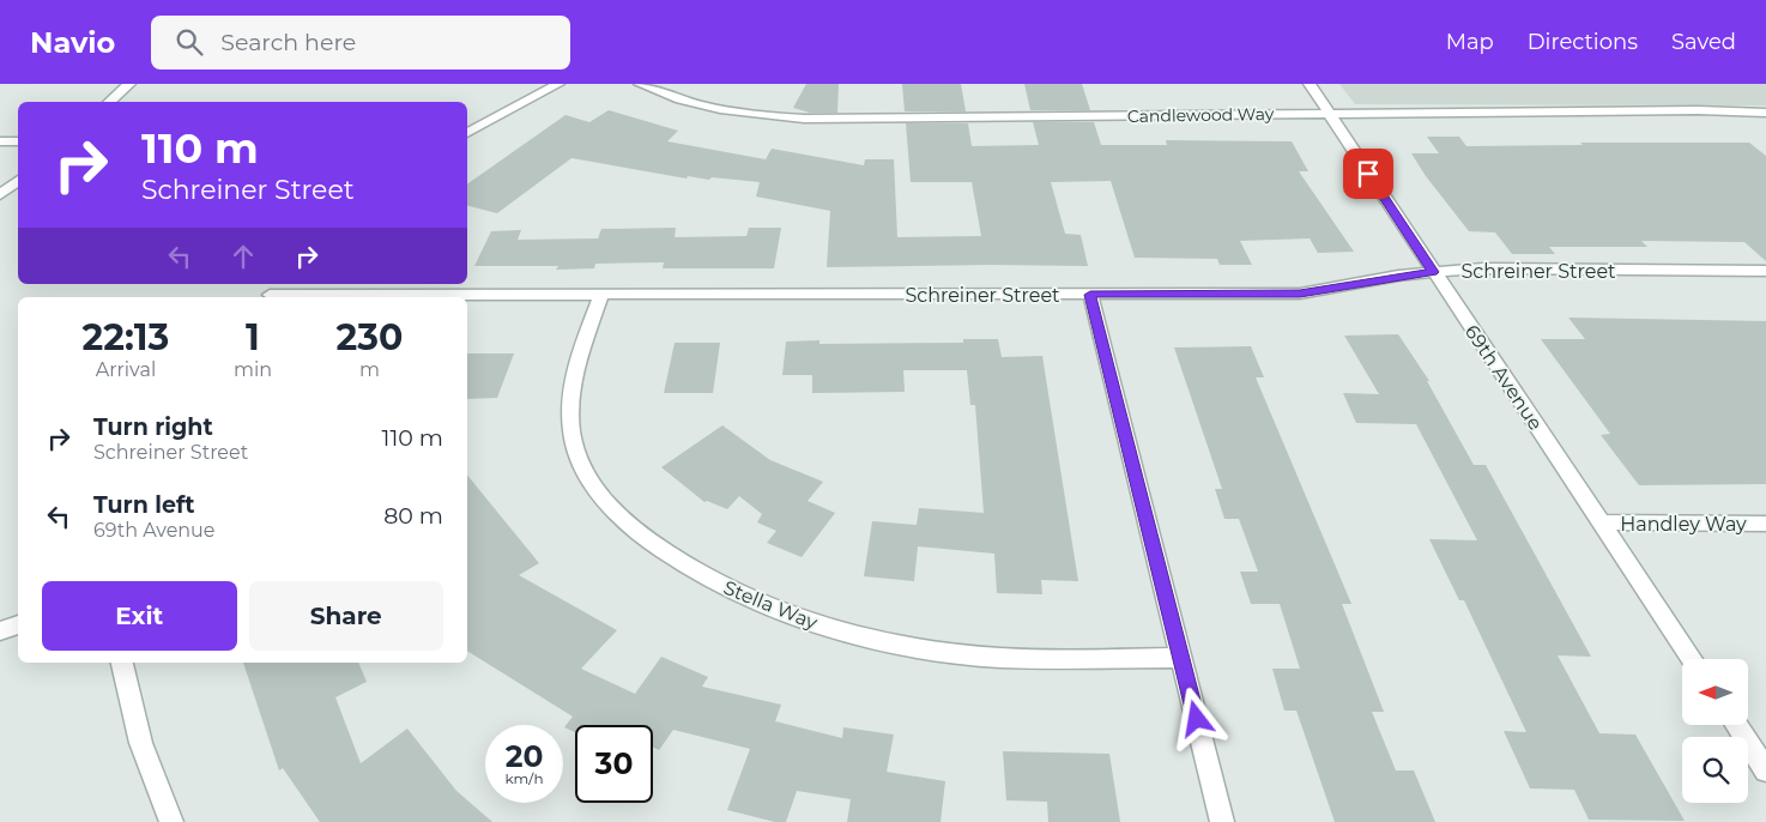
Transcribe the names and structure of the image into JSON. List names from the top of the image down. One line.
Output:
{"streets":{"street":["Candlewood Way","Schreiner Street","69th Avenue","Handley Way","Stella Way"]},"crossings":[["Candlewood Way","69th Avenue"],["Schreiner Street","69th Avenue"],["Schreiner Street","Stella Way"],["69th Avenue","Handley Way"]],"north":"left","page":{"header":"Navio","search":"Search here","nav":["Map","Directions","Saved"],"turn":["110 m","Schreiner Street"],"eta":["22:13","Arrival","1","min","230","m"],"list":[{"name":"Turn right","note":"Schreiner Street","value":"110 m"},{"name":"Turn left","note":"69th Avenue","value":"80 m"}],"buttons":["Exit","Share"],"speed":"20 km/h","limit":"30"}}
